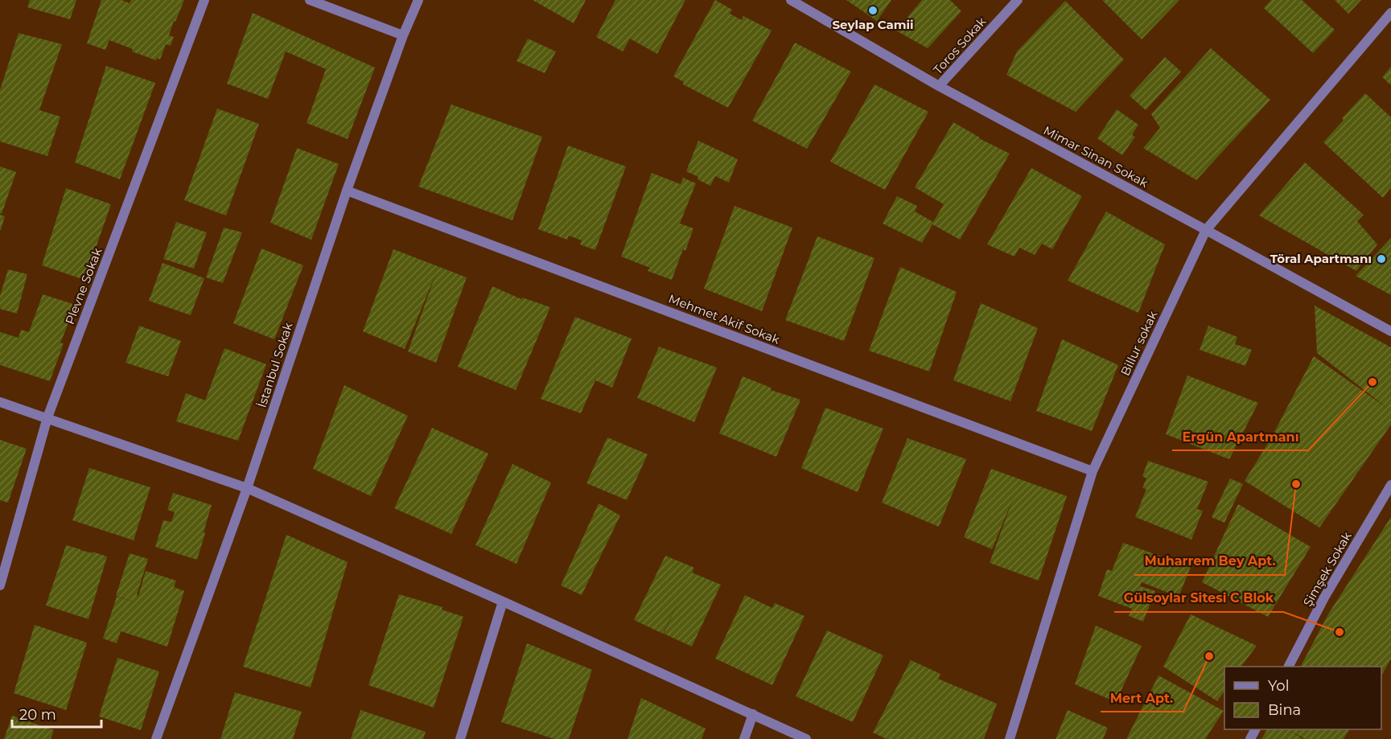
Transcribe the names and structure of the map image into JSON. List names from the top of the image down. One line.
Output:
{"streets":{"street":["Toros Sokak","Mimar Sinan Sokak","Plevne Sokak","Mehmet Akif Sokak","Billur sokak","İstanbul Sokak","Şimşek Sokak"]},"crossings":[["Toros Sokak","Mimar Sinan Sokak"],["Mimar Sinan Sokak","Billur sokak"],["Mehmet Akif Sokak","Billur sokak"],["Mehmet Akif Sokak","İstanbul Sokak"]],"places":["Seylap Camii","Töral Apartmanı","Ergün Apartmanı","Muharrem Bey Apt.","Gülsoylar Sitesi C Blok","Mert Apt."],"legend":["Yol","Bina"],"scale_bar":"20 m"}
